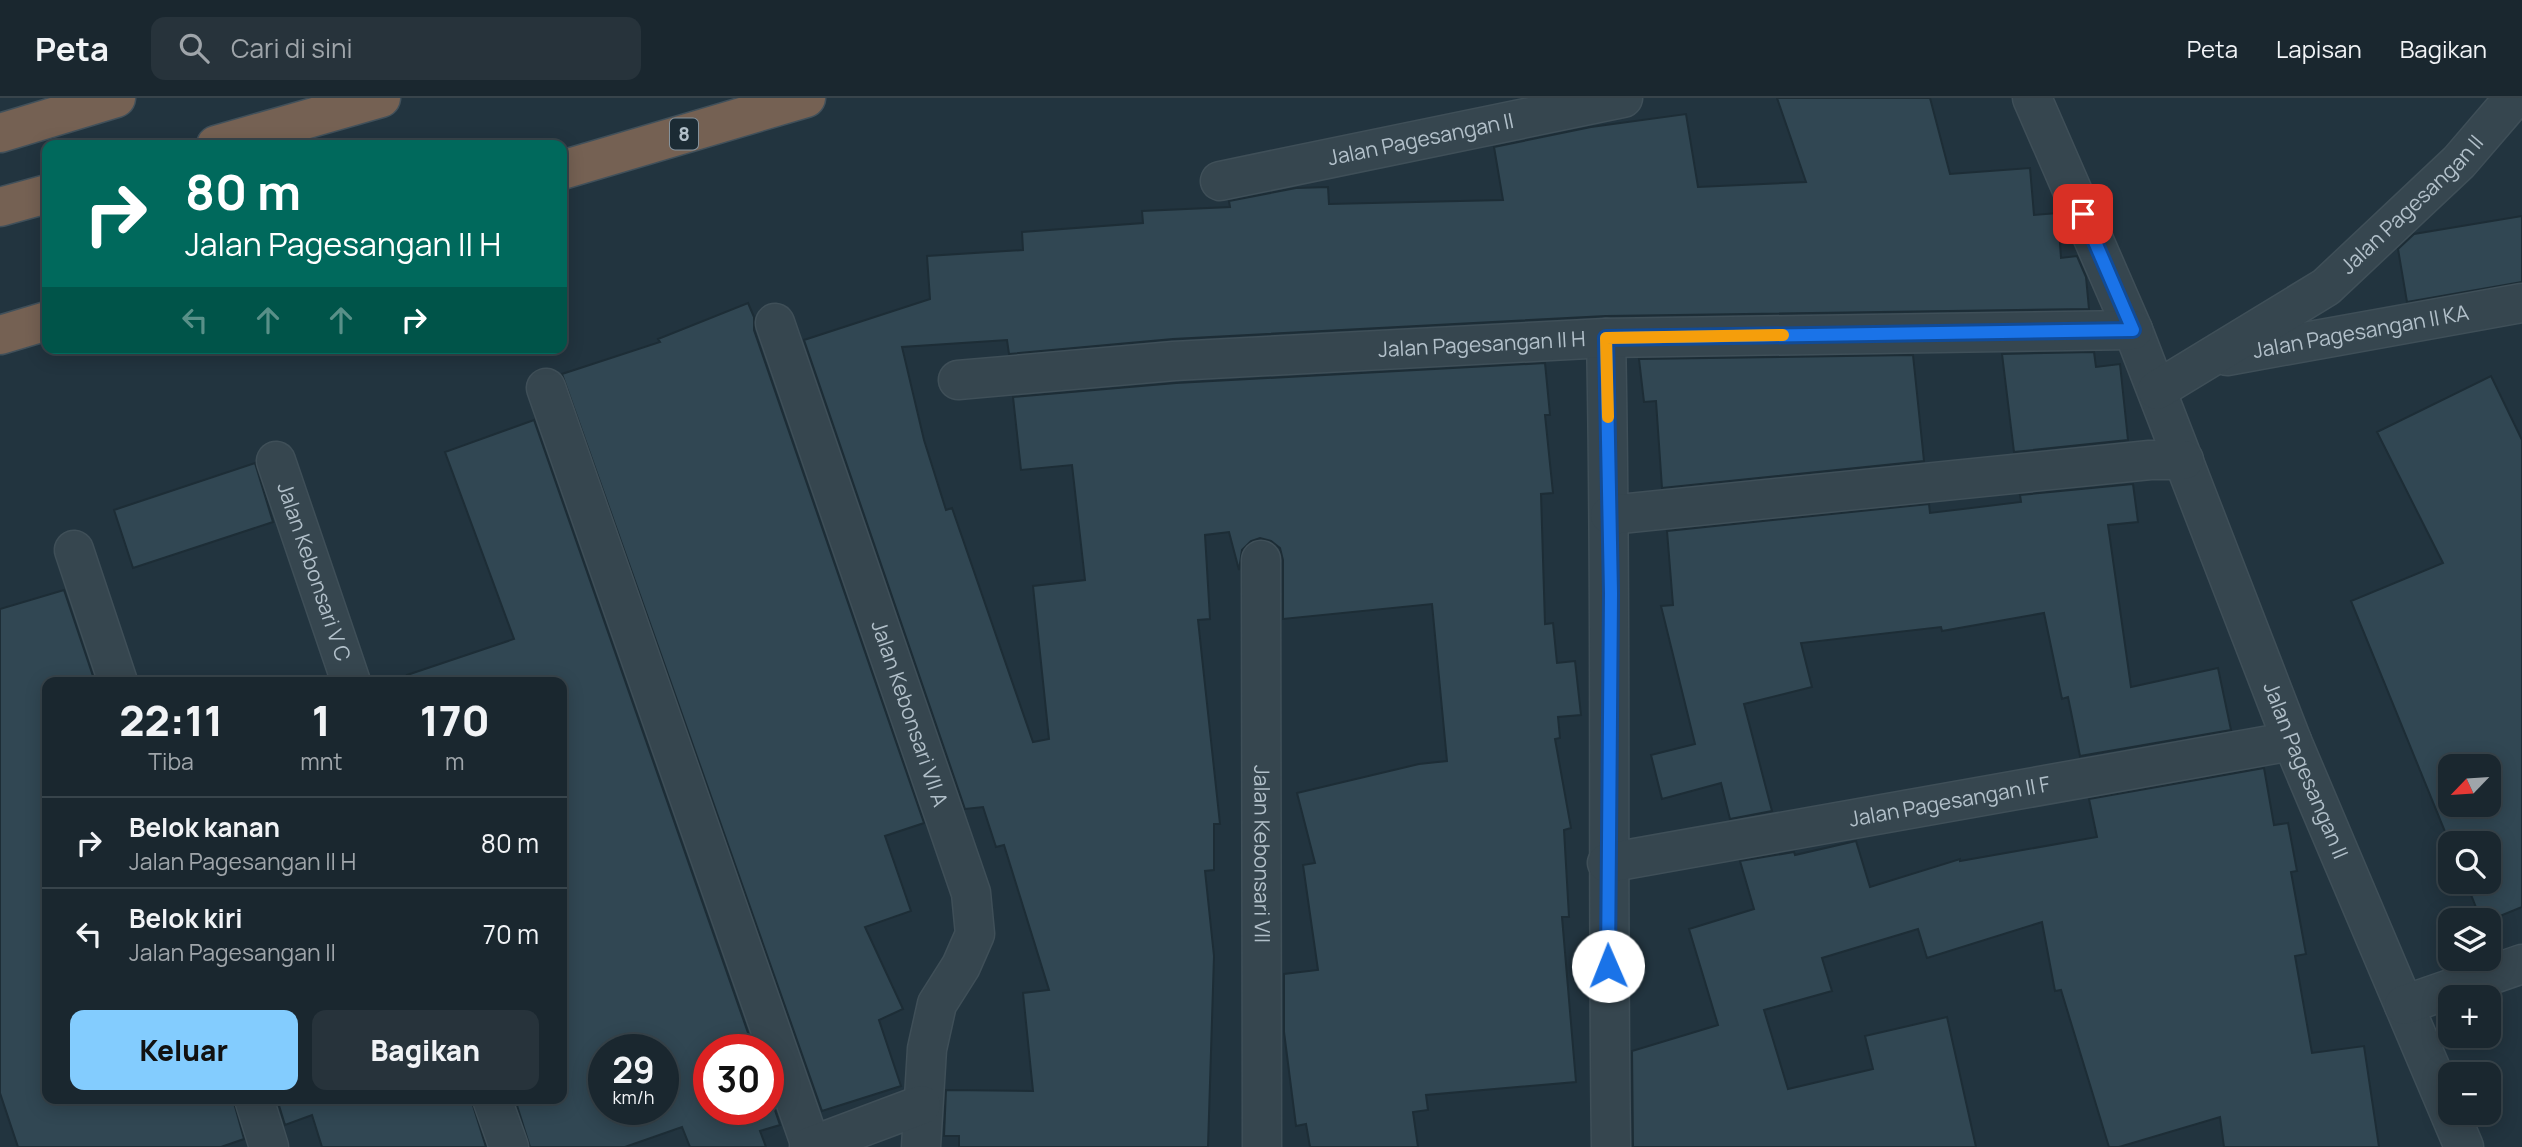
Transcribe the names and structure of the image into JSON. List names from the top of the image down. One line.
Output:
{"streets":{"highway":["8"],"street":["Jalan Pagesangan II","Jalan Pagesangan II KA","Jalan Pagesangan II H","Jalan Kebonsari V C","Jalan Kebonsari VII A","Jalan Pagesangan II F","Jalan Kebonsari VII"]},"crossings":[["Jalan Pagesangan II","Jalan Pagesangan II KA"],["Jalan Pagesangan II","Jalan Pagesangan II H"],["Jalan Pagesangan II","Jalan Pagesangan II F"]],"north":"bottom left","page":{"header":"Peta","search":"Cari di sini","nav":["Peta","Lapisan","Bagikan"],"turn":["80 m","Jalan Pagesangan II H"],"eta":["22:11","Tiba","1","mnt","170","m"],"map_buttons":["+","−"],"list":[{"name":"Belok kanan","note":"Jalan Pagesangan II H","value":"80 m"},{"name":"Belok kiri","note":"Jalan Pagesangan II","value":"70 m"}],"buttons":["Keluar","Bagikan"],"speed":"29 km/h","limit":"30"}}
